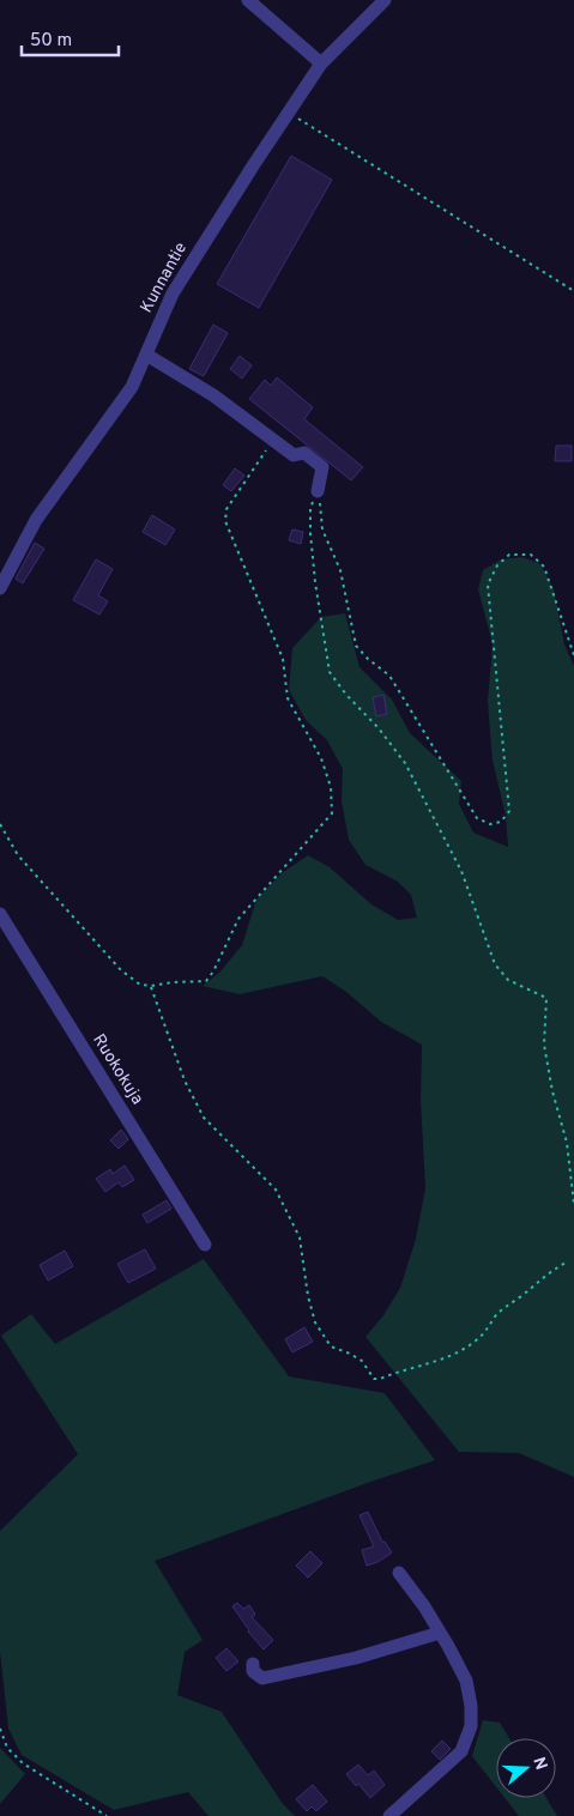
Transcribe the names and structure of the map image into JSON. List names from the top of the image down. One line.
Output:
{"streets":{"street":["Kunnantie","Ruokokuja"]},"scale_bar":"50 m","north":"right"}
